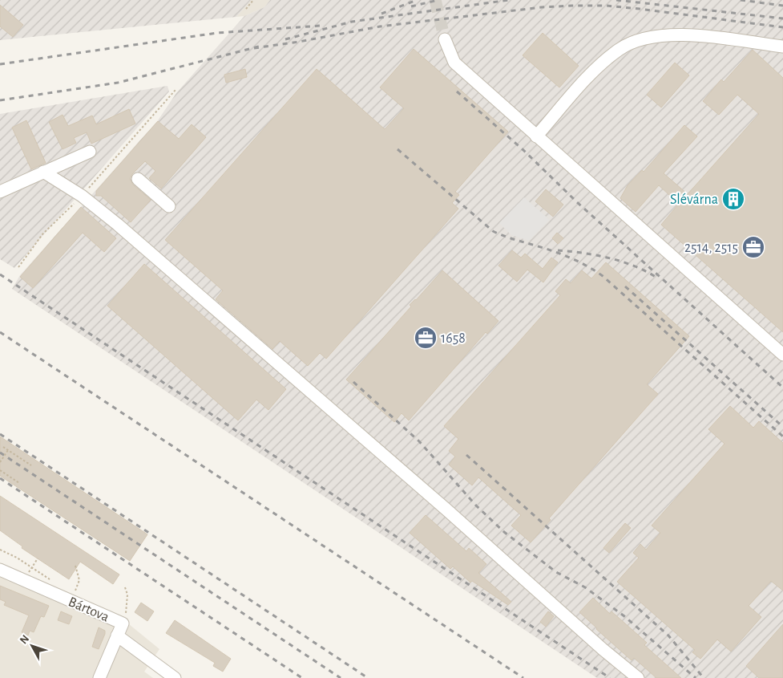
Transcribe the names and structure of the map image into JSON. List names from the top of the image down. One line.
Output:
{"streets":{"street":["Bártova"]},"places":{"building":["Slévárna"],"office":["2514, 2515","1658"]},"north":"top left"}
